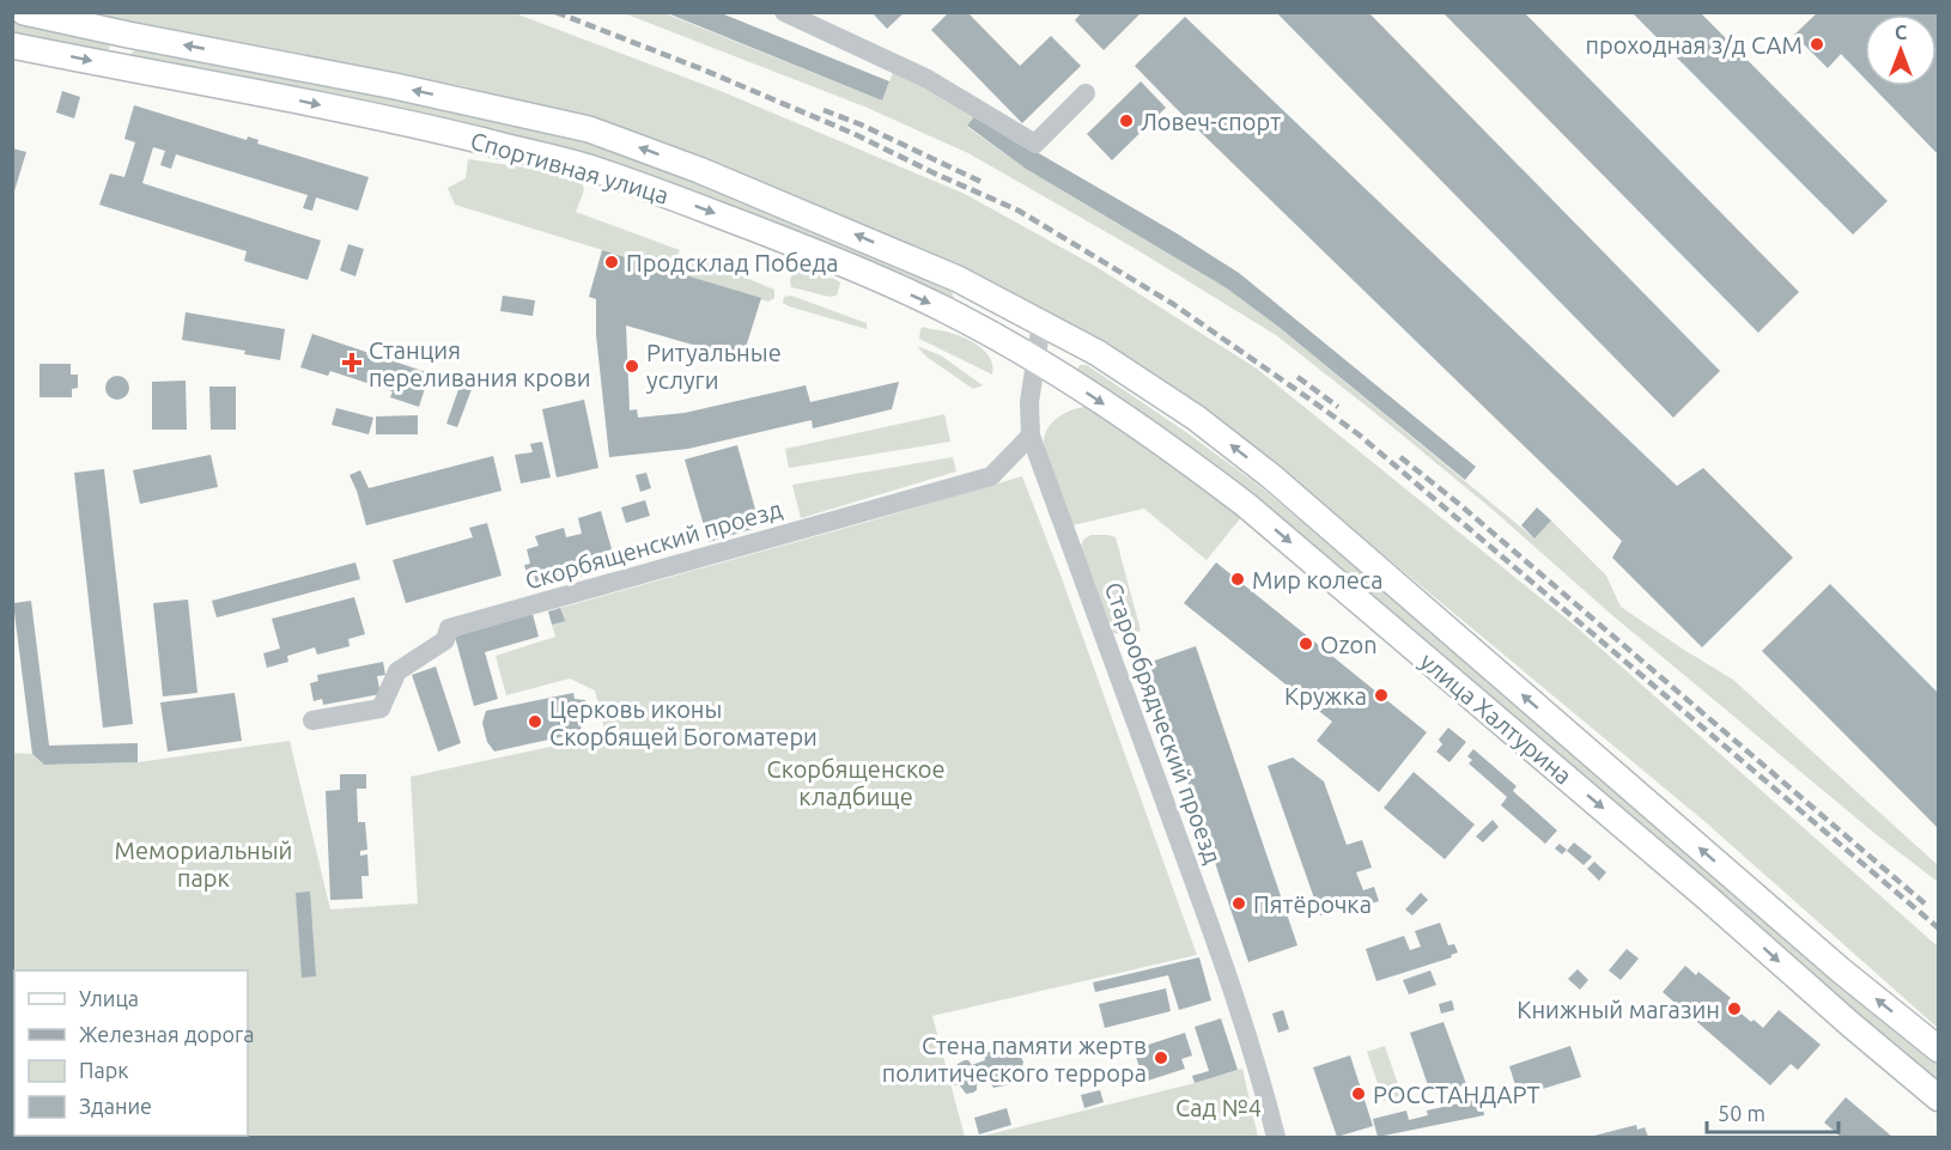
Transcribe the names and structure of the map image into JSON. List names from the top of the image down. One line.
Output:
{"streets":{"main road":["Спортивная улица","улица Халтурина"],"street":["Скорбященский проезд","Старообрядческий проезд"]},"crossings":[["Спортивная улица","улица Халтурина"],["Спортивная улица","Старообрядческий проезд"],["Скорбященский проезд","Старообрядческий проезд"],["улица Халтурина","Старообрядческий проезд"]],"parks":["Скорбященское кладбище","Мемориальный парк","Сад №4"],"places":{"other":["проходная з/д САМ","Ловеч-спорт","Продсклад Победа","Ритуальные услуги","Мир колеса","Ozon","Кружка","Церковь иконы Скорбящей Богоматери","Пятёрочка","Книжный магазин","Стена памяти жертв политического террора","РОССТАНДАРТ"],"health":["Станция переливания крови"]},"legend":["Улица","Железная дорога","Парк","Здание"],"scale_bar":"50 m","north":"top"}
